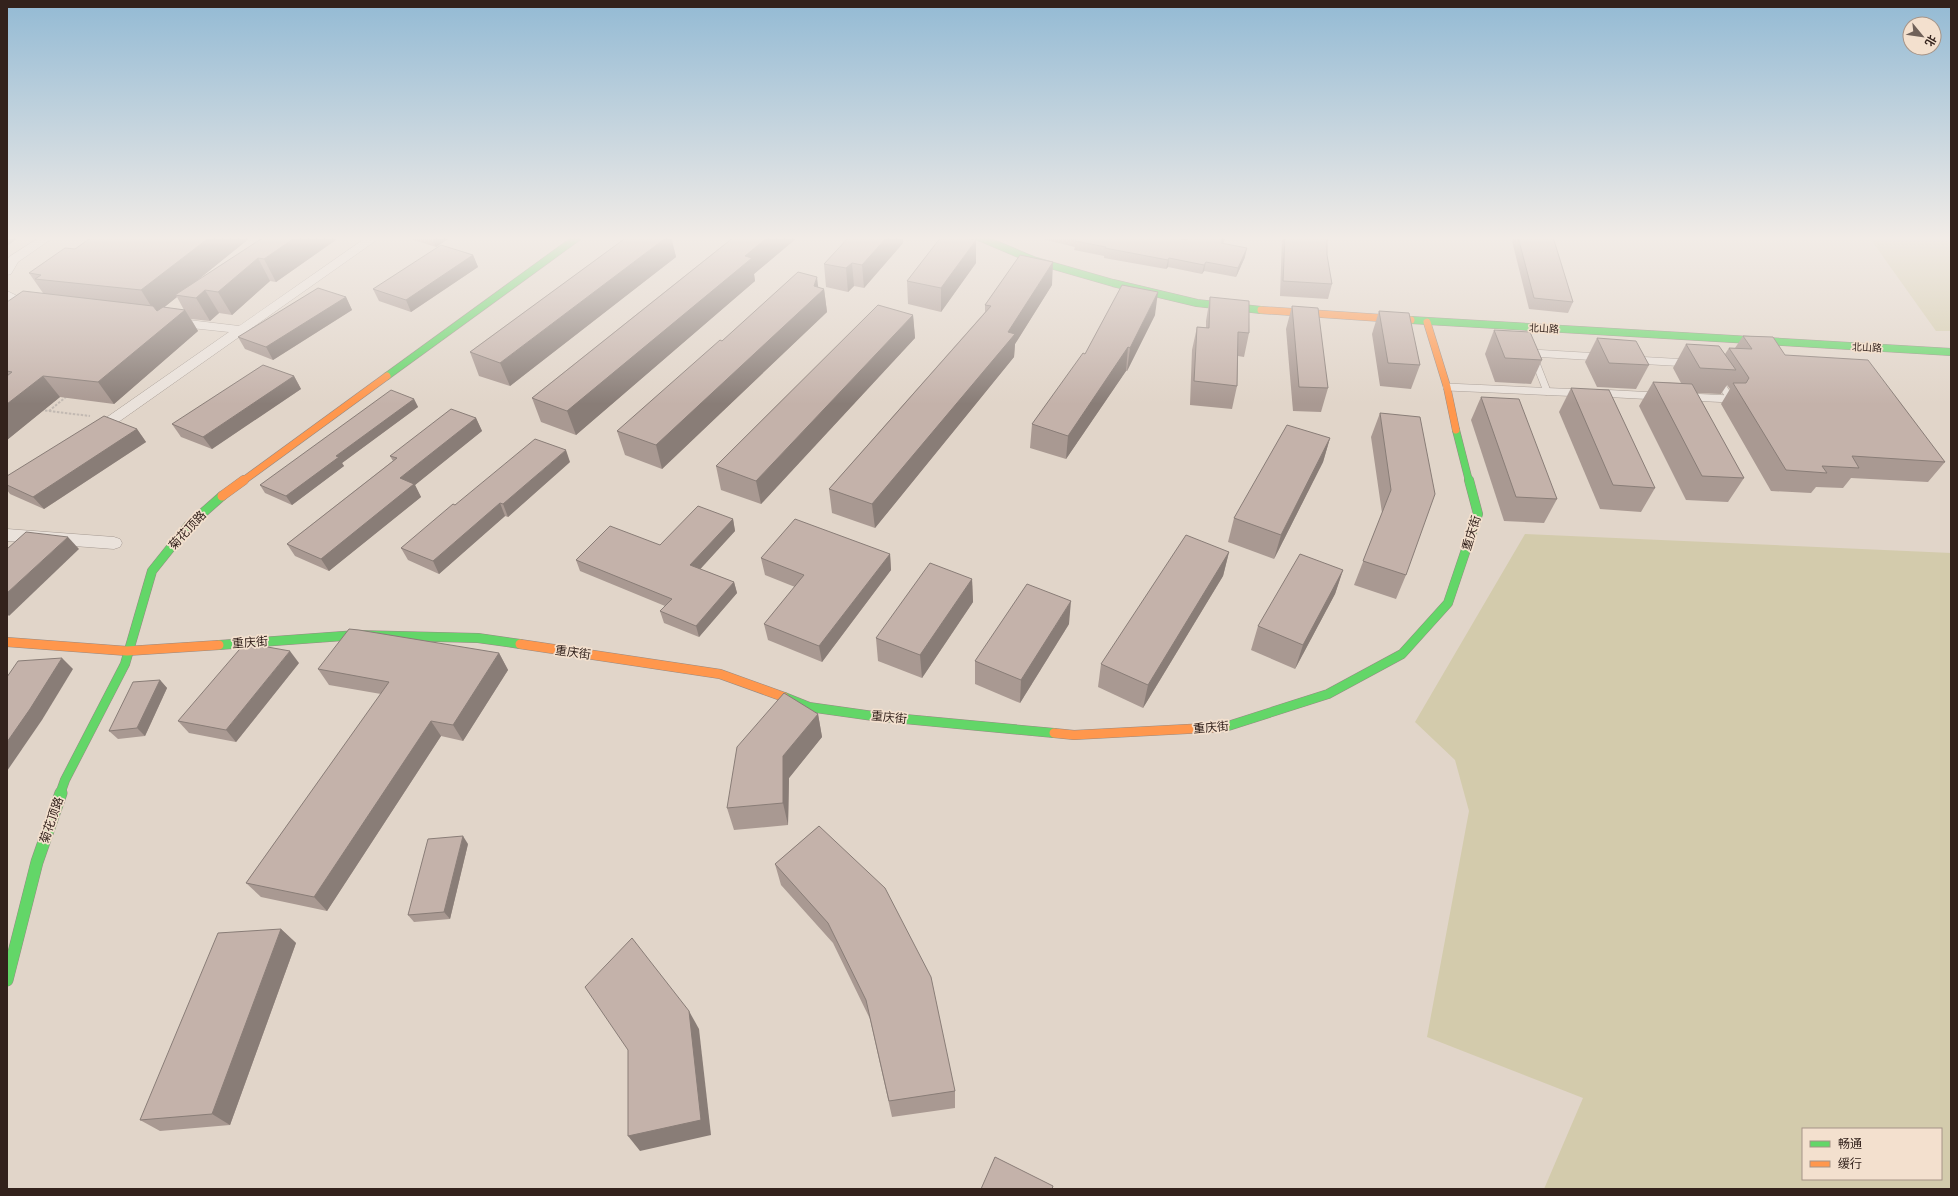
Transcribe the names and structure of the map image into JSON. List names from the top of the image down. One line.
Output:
{"streets":{"street":["北山路","菊花顶路","重庆街"]},"crossings":[["北山路","重庆街"],["菊花顶路","重庆街"]],"legend":["畅通","缓行"],"north":"bottom right"}
